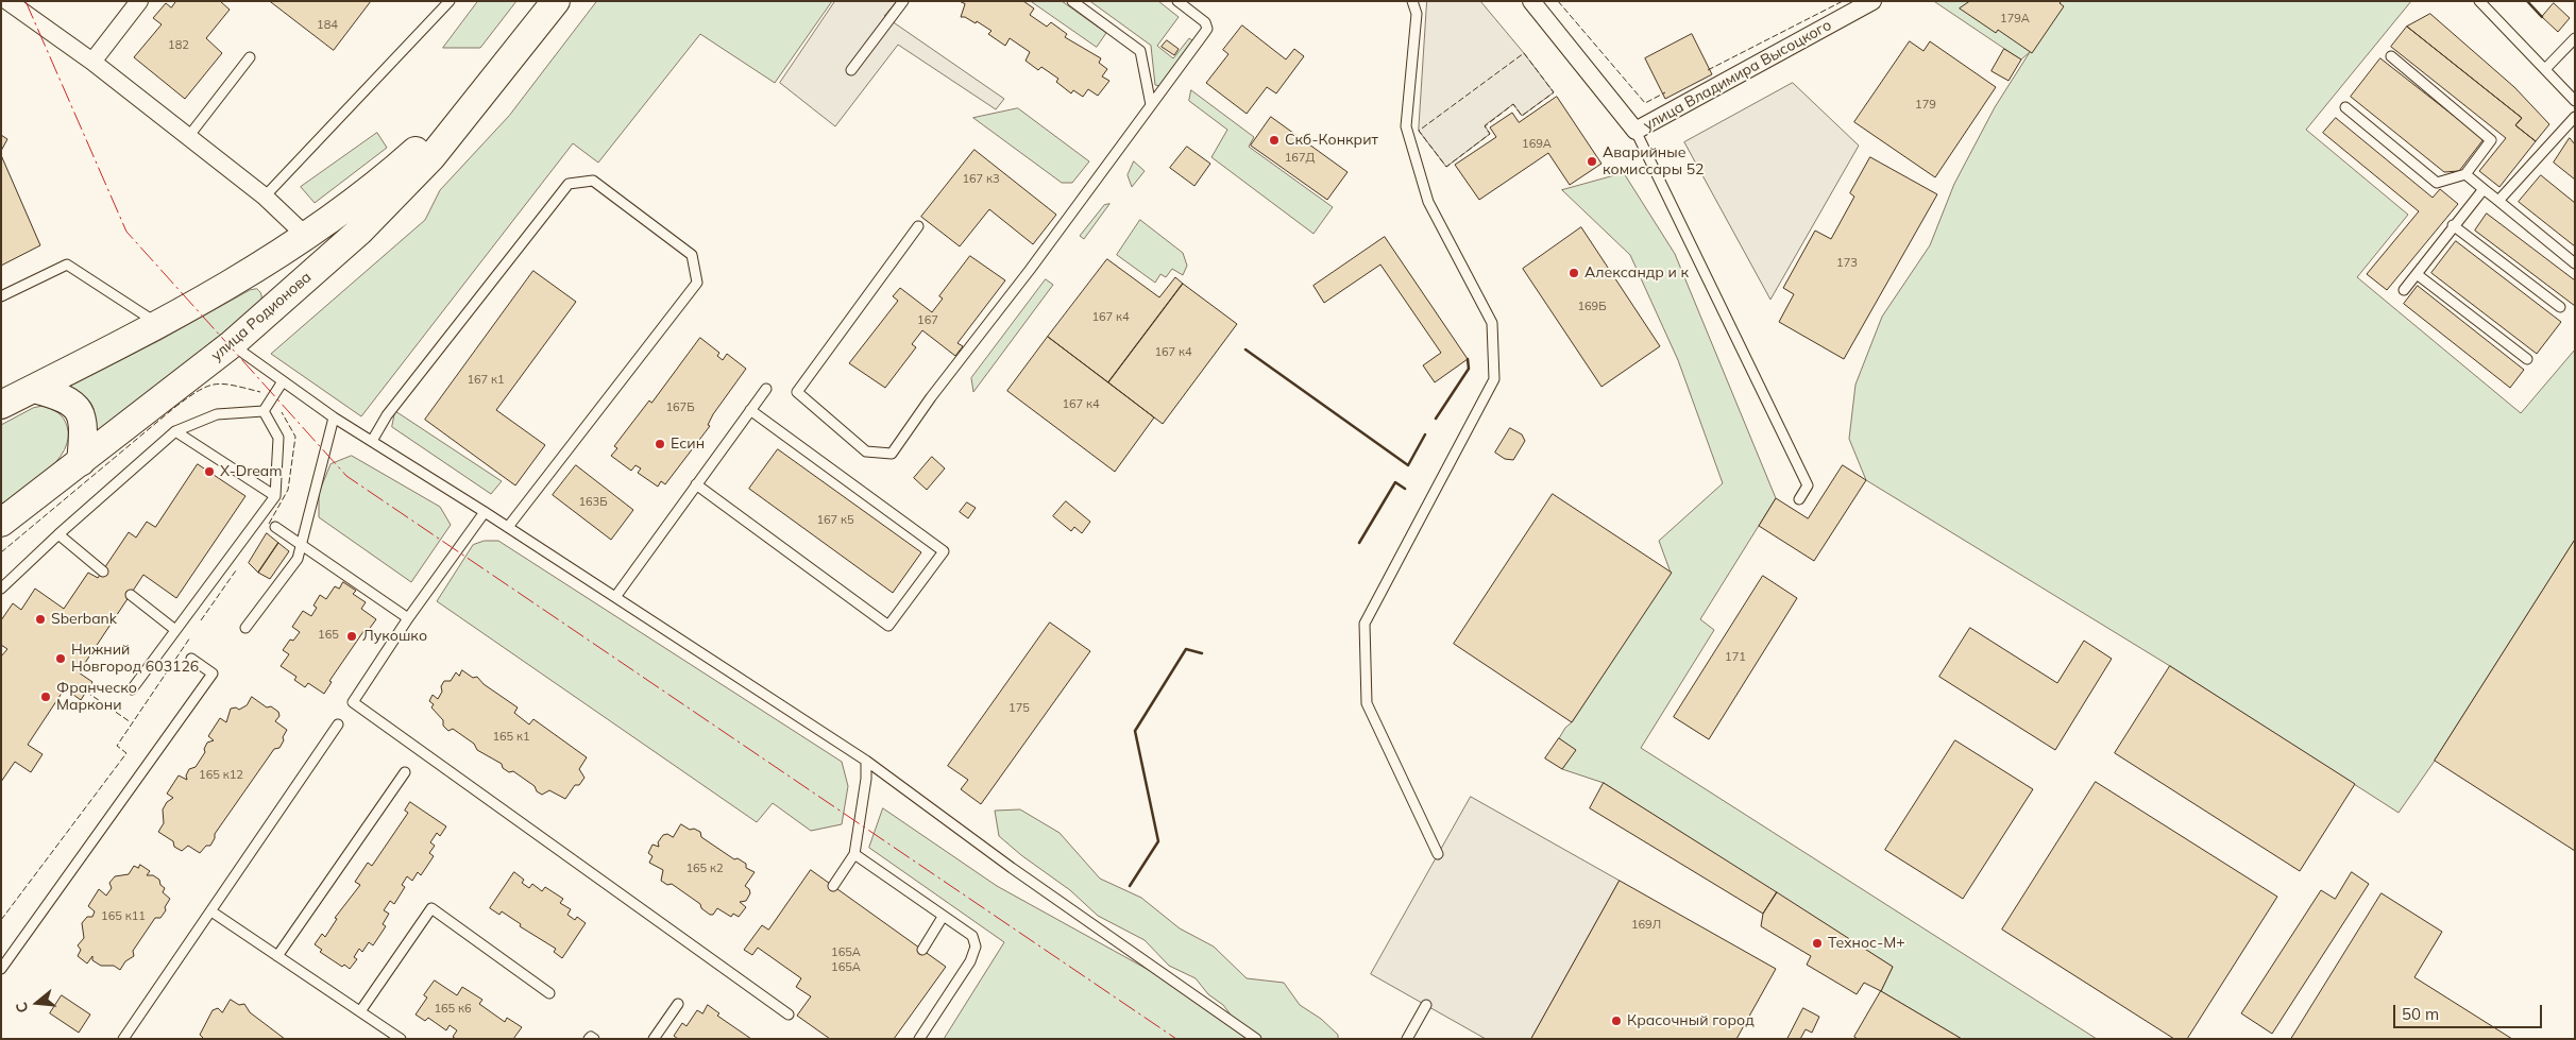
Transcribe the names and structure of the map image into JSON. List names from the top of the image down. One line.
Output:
{"streets":{"main road":["улица Родионова"],"street":["улица Владимира Высоцкого"]},"places":["Скб-Конкрит","Аварийные комиссары 52","Александр и к","Есин","X-Dream","Sberbank","Лукошко","Нижний Новгород 603126","Франческо Маркони","Технос-М+","Красочный город"],"house_numbers":["179А","184","182","179","169А","167Д","167 к3","173","169Б","167 к4","167","167 к4","167 к1","167 к4","167Б","163Б","167 к5","165","171","175","165 к1","165 к12","165 к2","165 к11","169Л","165А","165А","165 к6"],"scale_bar":"50 m","north":"left"}
